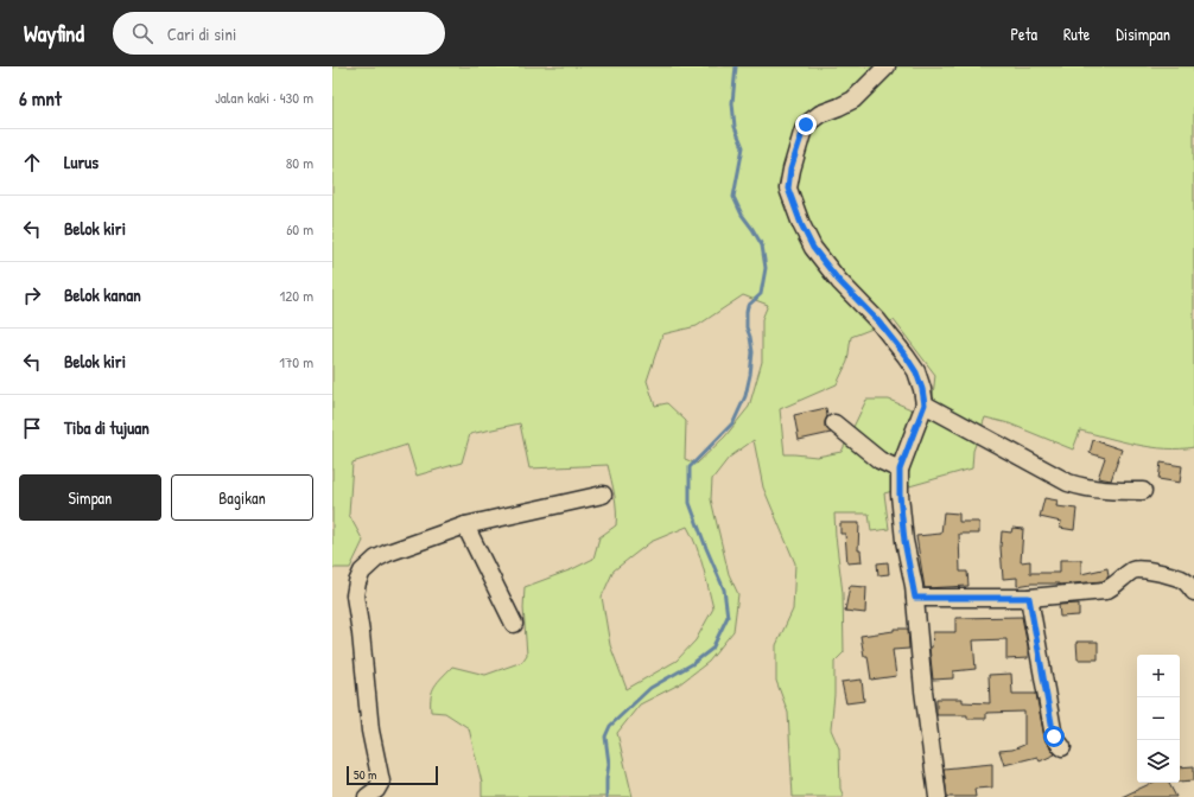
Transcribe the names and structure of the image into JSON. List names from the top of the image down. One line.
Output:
{"scale_bar":"50 m","page":{"header":"Wayfind","search":"Cari di sini","nav":["Peta","Rute","Disimpan"],"heading":["6 mnt","Jalan kaki · 430 m"],"list":[["Lurus","80 m"],["Belok kiri","60 m"],["Belok kanan","120 m"],["Belok kiri","170 m"],"Tiba di tujuan"],"buttons":["Simpan","Bagikan"],"map_buttons":["+","−"],"scale":"50 m"}}
